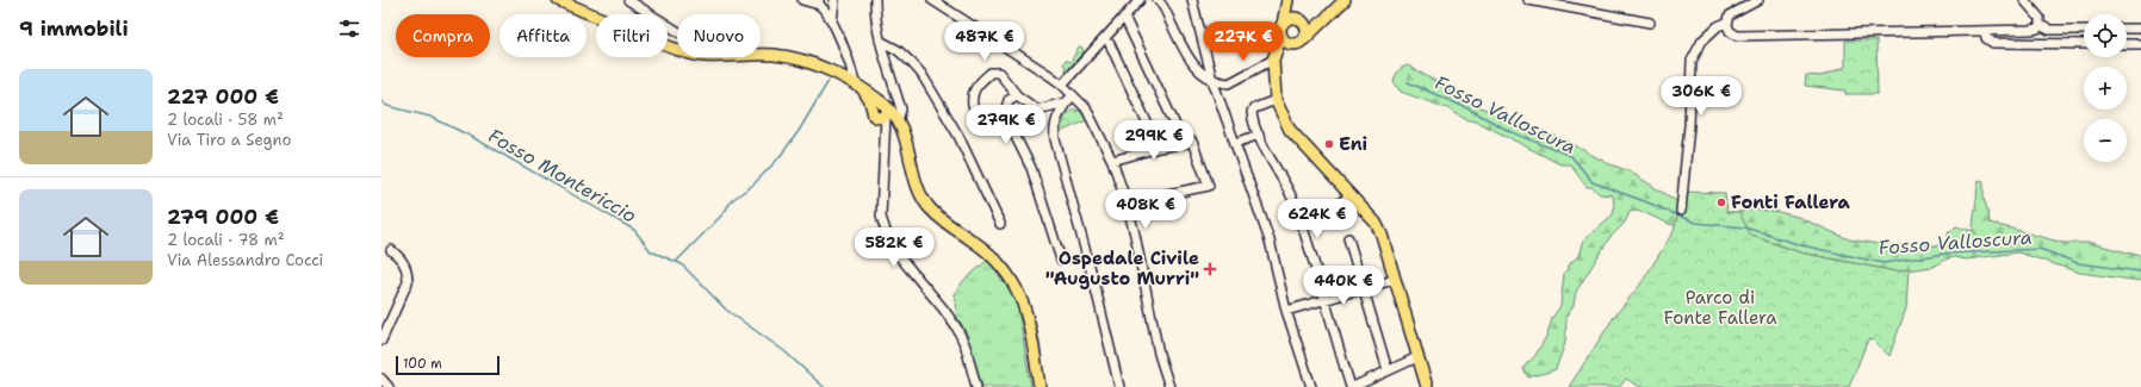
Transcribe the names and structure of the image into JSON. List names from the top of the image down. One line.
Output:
{"water":["Fosso Valloscura","Fosso Montericcio"],"parks":["Parco di Fonte Fallera"],"places":{"other":["Eni","Fonti Fallera"],"health":["Ospedale Civile \"Augusto Murri\""]},"scale_bar":"100 m","page":{"heading":"9 immobili","map_buttons":["+","−"],"chip":["Compra","Affitta","Filtri","Nuovo"],"price":["487K €","227K €","306K €","279K €","299K €","408K €","624K €","582K €","440K €"],"list":[{"name":"227 000 €","note":"2 locali · 58 m² · Via Tiro a Segno"},{"name":"279 000 €","note":"2 locali · 78 m² · Via Alessandro Cocci"}],"scale":"100 m"}}
